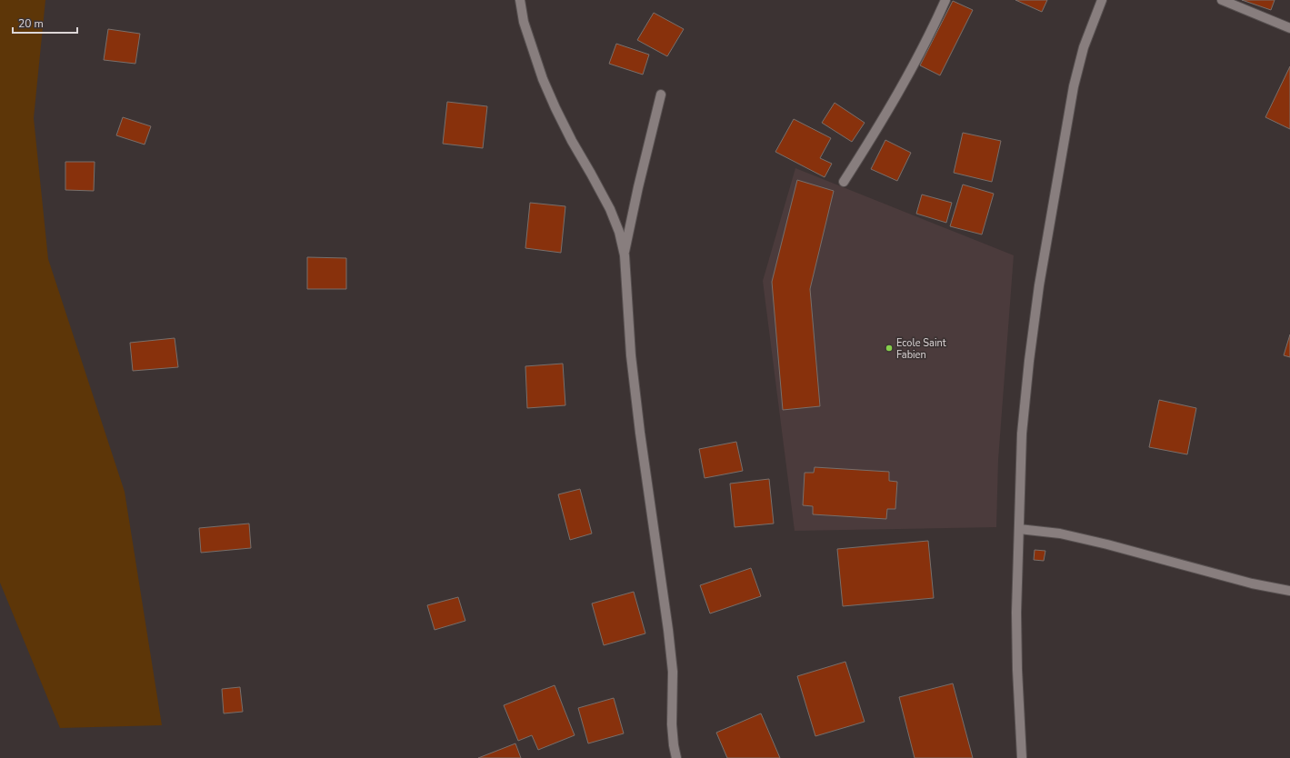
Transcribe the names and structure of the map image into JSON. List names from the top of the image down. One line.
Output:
{"places":["Ecole Saint Fabien"],"scale_bar":"20 m"}
